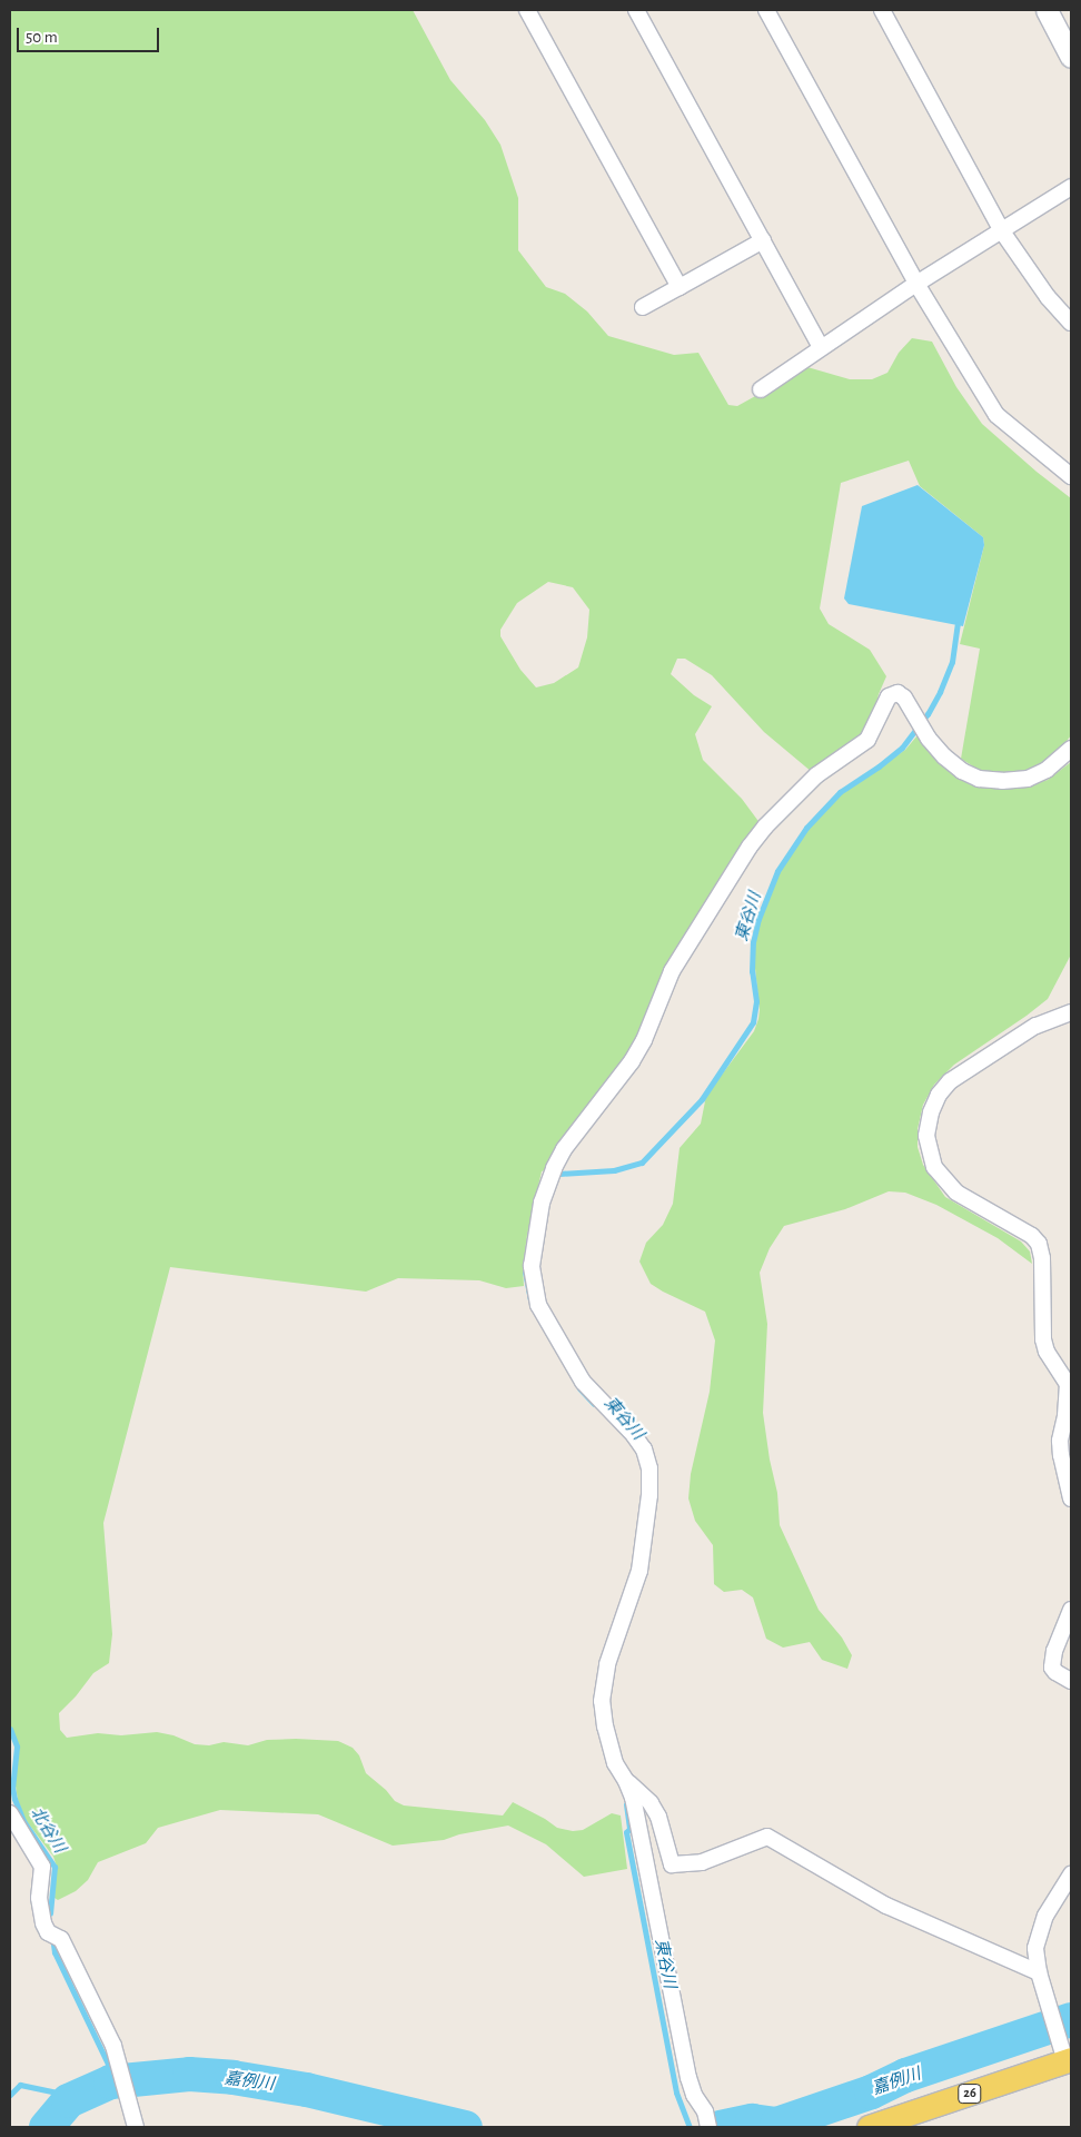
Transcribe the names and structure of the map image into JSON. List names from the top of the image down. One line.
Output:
{"streets":{"main road":["26"]},"water":["東谷川","北谷川","嘉例川"],"scale_bar":"50 m"}
